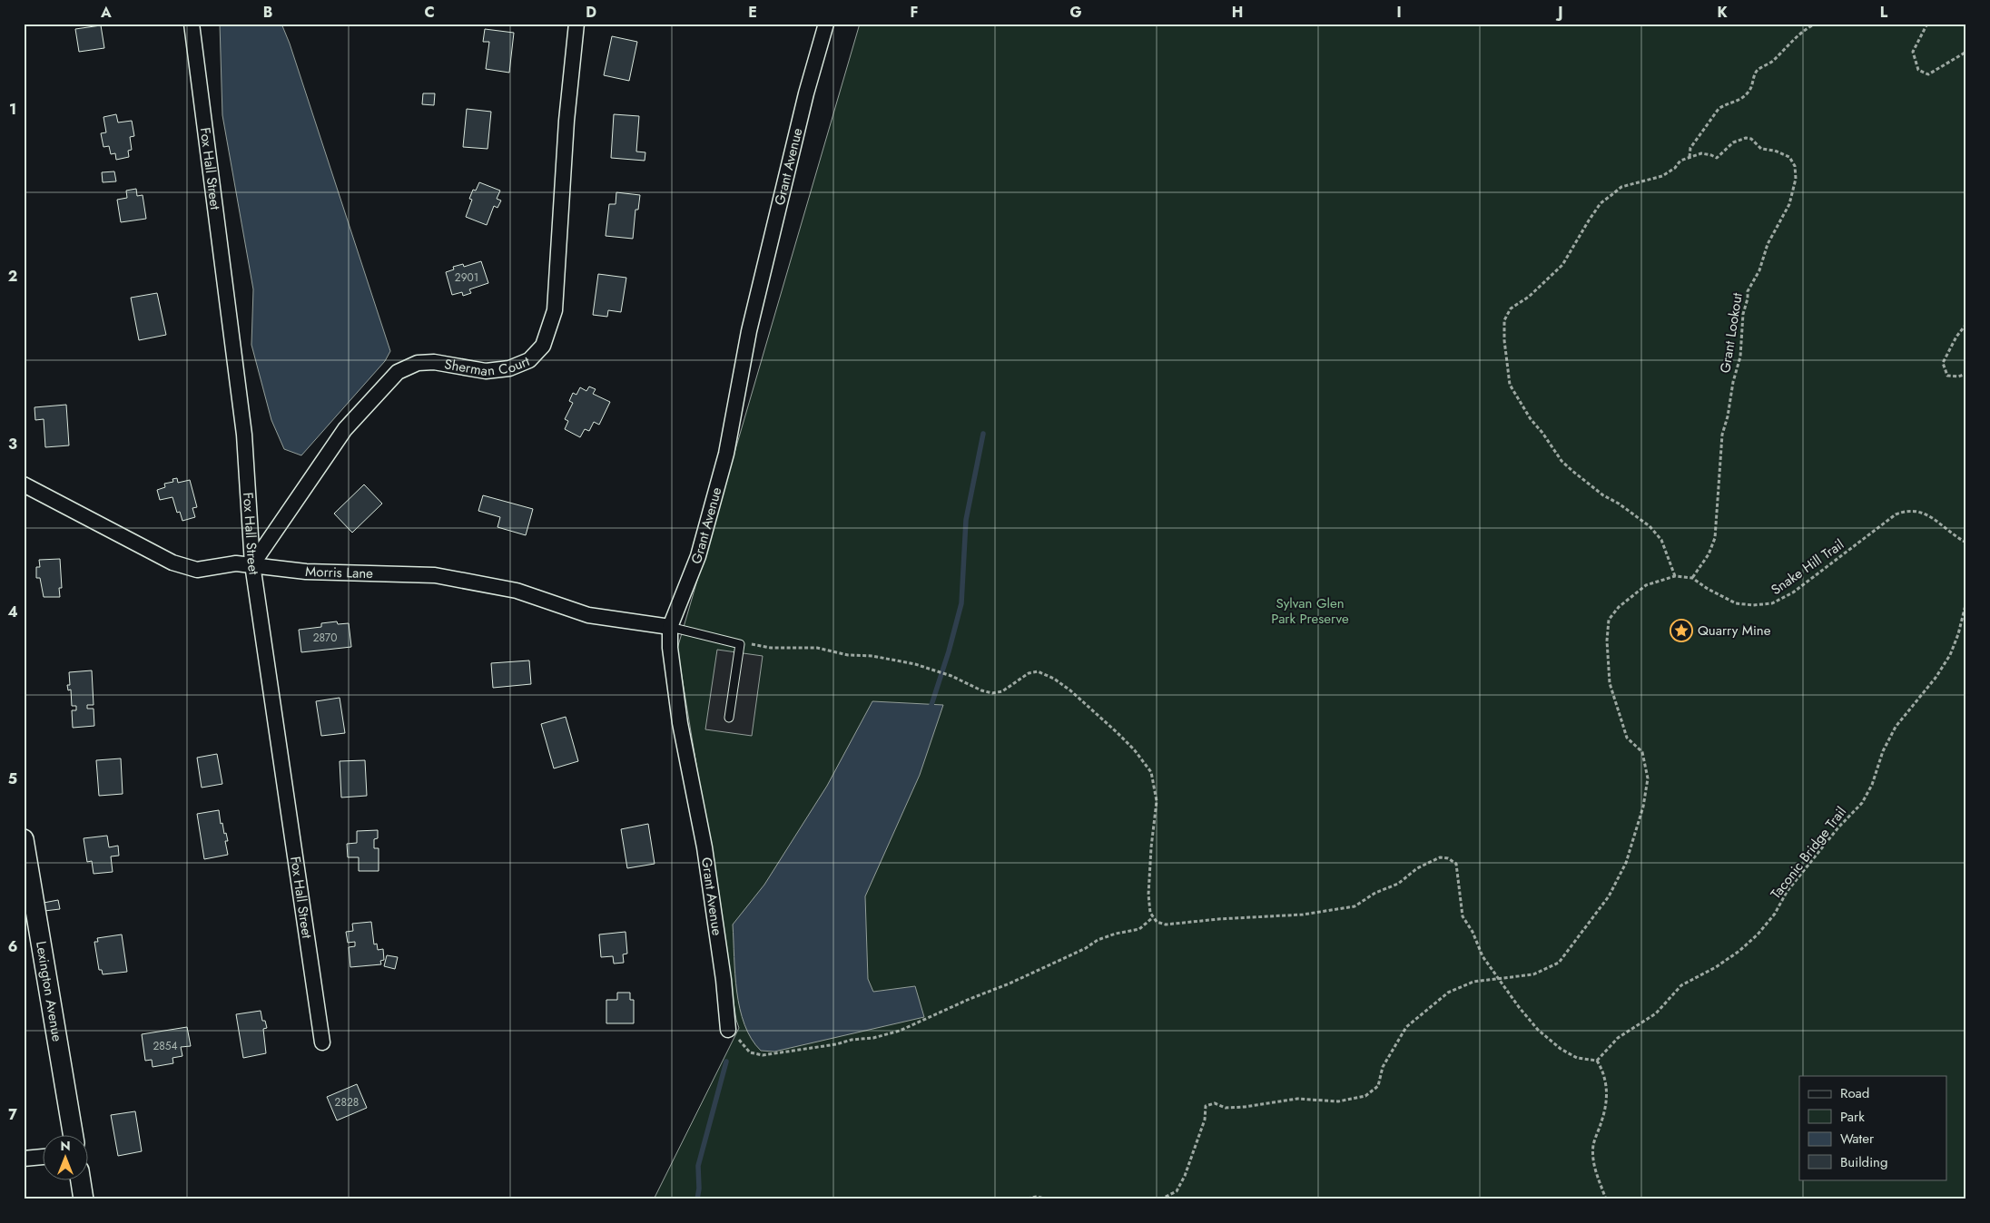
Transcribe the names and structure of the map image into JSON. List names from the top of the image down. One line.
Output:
{"streets":{"street":["Grant Avenue","Fox Hall Street","Sherman Court","Morris Lane","Lexington Avenue"],"path":["Grant Lookout","Snake Hill Trail","Taconic Bridge Trail"]},"crossings":[["Grant Avenue","Morris Lane"],["Fox Hall Street","Sherman Court"],["Fox Hall Street","Morris Lane"],["Grant Lookout","Snake Hill Trail"],["Sherman Court","Morris Lane"]],"parks":["Sylvan Glen Park Preserve"],"places":{"place":["Quarry Mine"]},"house_numbers":["2901","2870","2854","2828"],"legend":["Road","Park","Water","Building"],"north":"top","grid":{"columns":["A","B","C","D","E","F","G","H","I","J","K","L"],"rows":["1","2","3","4","5","6","7"]}}
